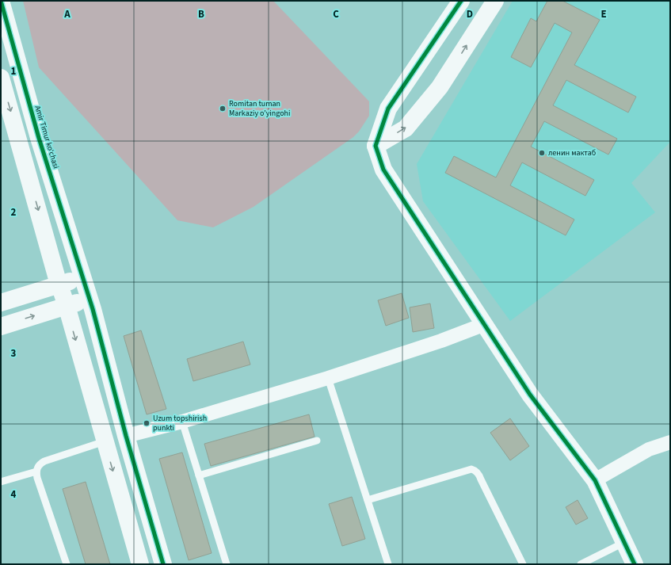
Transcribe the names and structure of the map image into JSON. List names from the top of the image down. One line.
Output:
{"streets":{"street":["Amir Timur ko‘chasi"]},"places":["Romitan tuman Markaziy o'yingohi","ленин мактаб","Uzum topshirish punkti"],"grid":{"columns":["A","B","C","D","E"],"rows":["1","2","3","4"]}}
